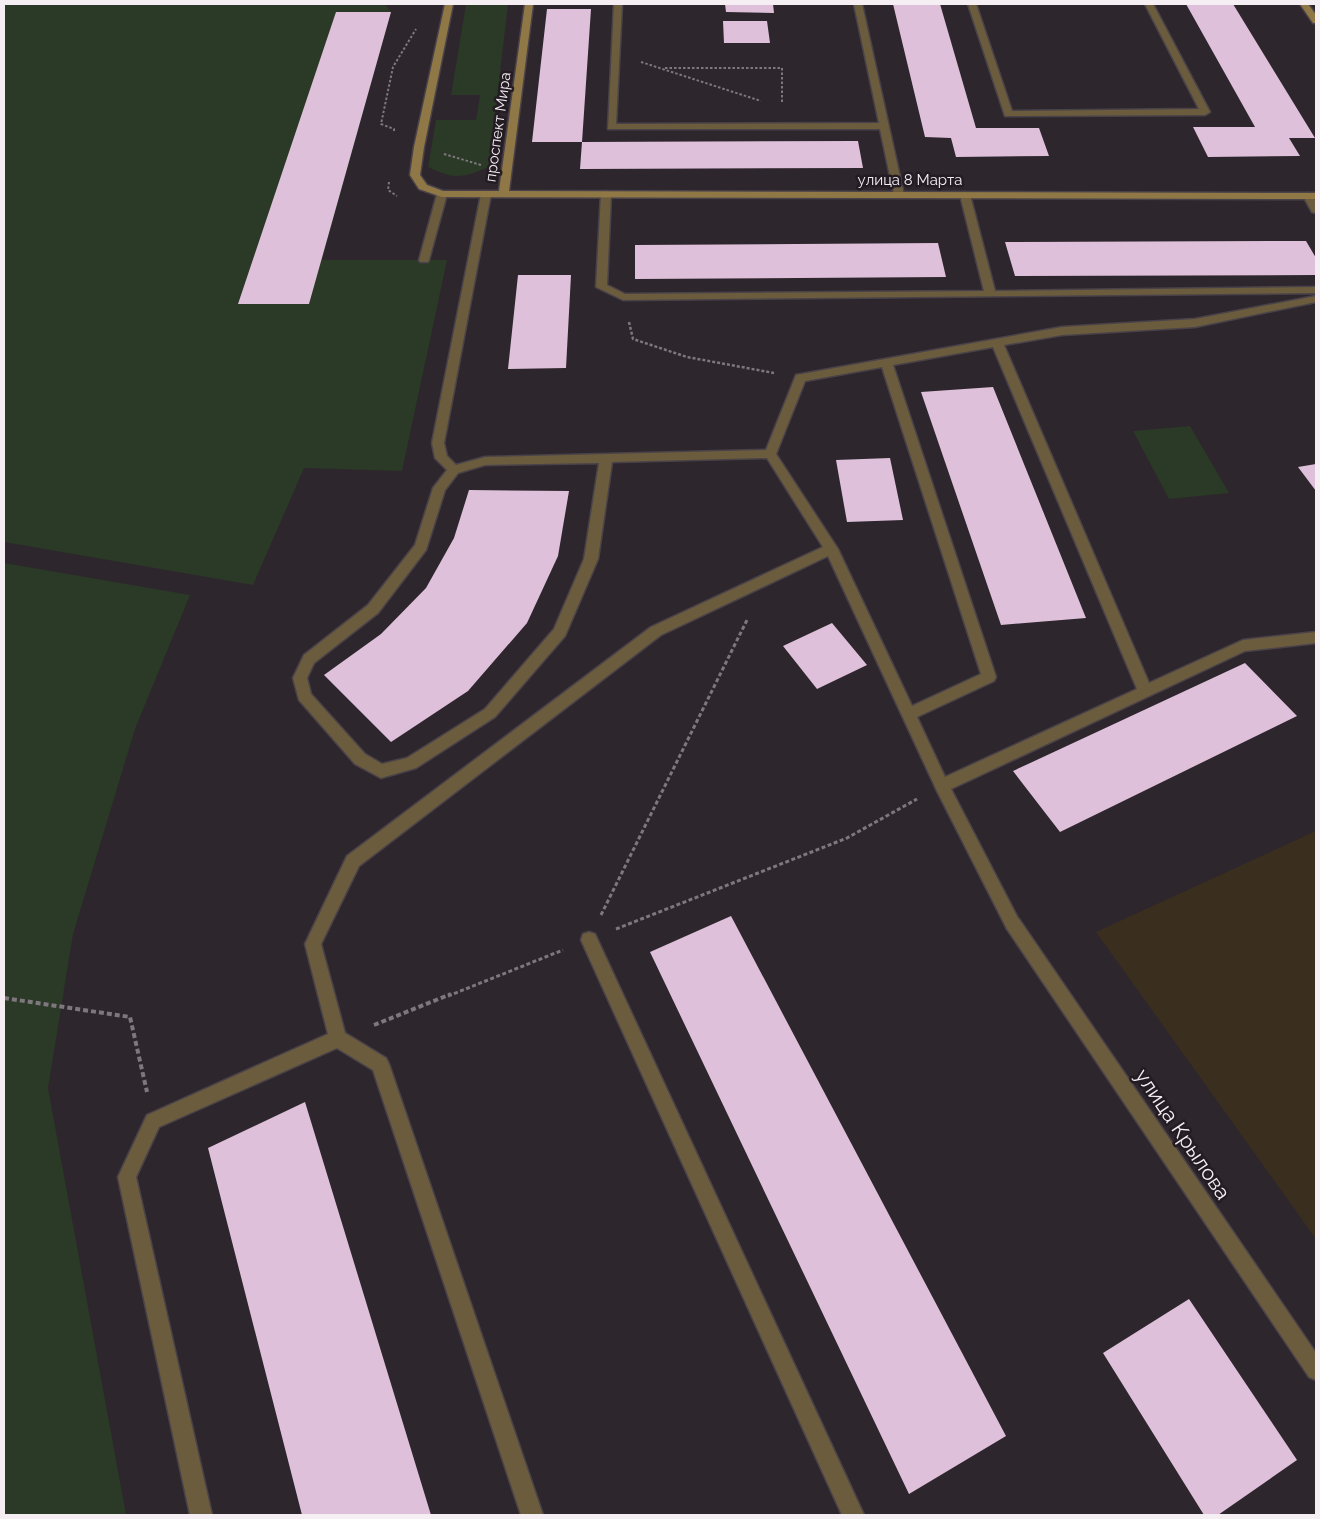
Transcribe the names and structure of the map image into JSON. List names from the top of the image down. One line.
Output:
{"streets":{"street":["проспект Мира","улица 8 Марта","улица Крылова"]},"crossings":[["проспект Мира","улица 8 Марта"]]}
